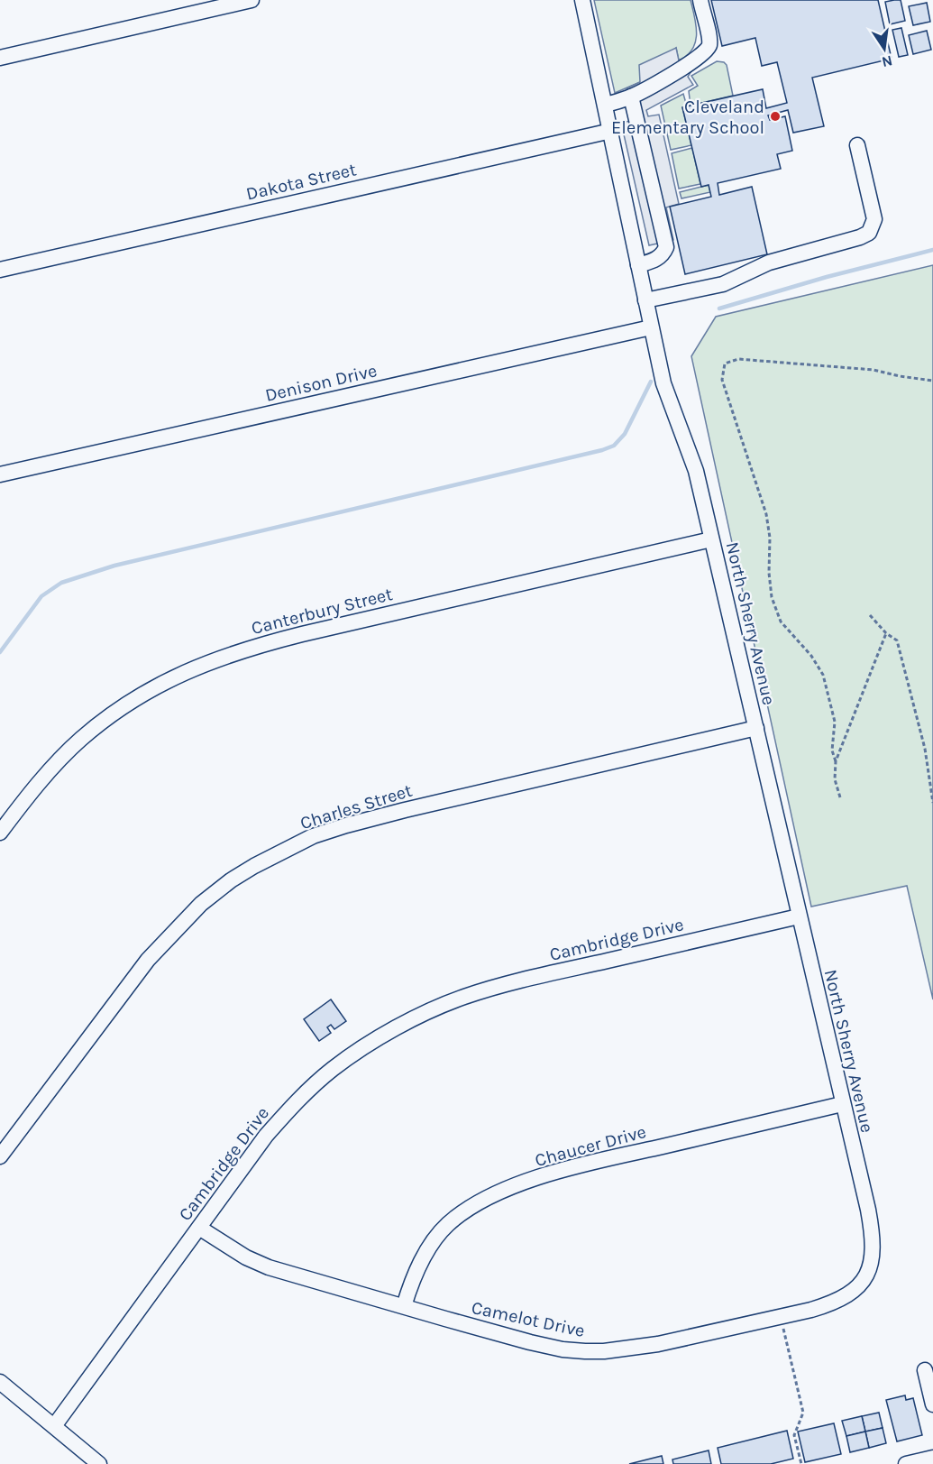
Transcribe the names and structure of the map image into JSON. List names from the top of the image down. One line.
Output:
{"streets":{"street":["Dakota Street","Denison Drive","Canterbury Street","North Sherry Avenue","Charles Street","Cambridge Drive","Chaucer Drive","Camelot Drive"]},"crossings":[["Dakota Street","North Sherry Avenue"],["Denison Drive","North Sherry Avenue"],["Canterbury Street","North Sherry Avenue"],["North Sherry Avenue","Charles Street"],["North Sherry Avenue","Cambridge Drive"],["North Sherry Avenue","Chaucer Drive"],["North Sherry Avenue","Camelot Drive"],["Cambridge Drive","Camelot Drive"],["Chaucer Drive","Camelot Drive"]],"places":["Cleveland Elementary School"],"north":"bottom"}
